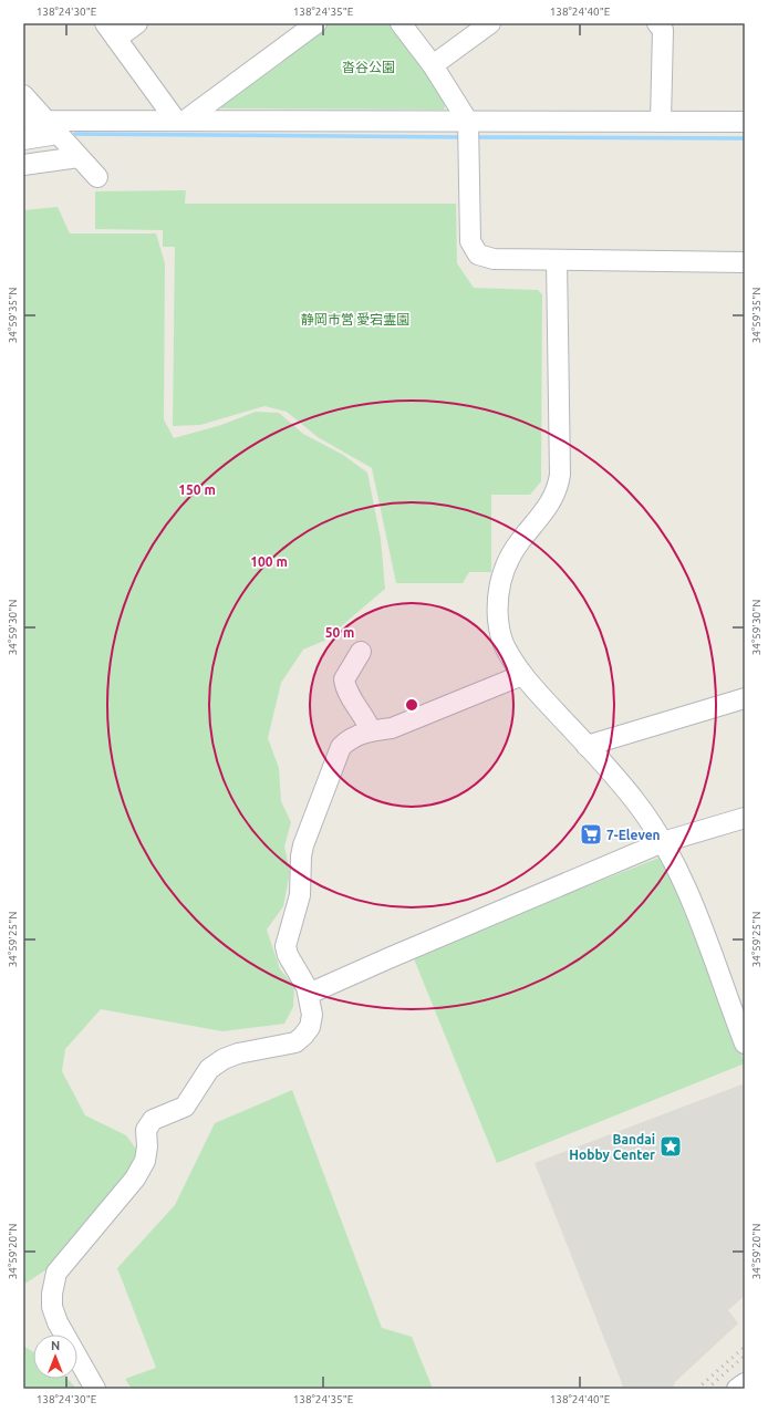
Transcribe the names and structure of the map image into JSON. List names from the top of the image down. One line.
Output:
{"parks":["沓谷公園","静岡市営 愛宕霊園"],"places":{"supermarket":["7-Eleven"],"place":["Bandai Hobby Center"]},"north":"top","coordinates":["138°24'30\"E","138°24'35\"E","138°24'40\"E","34°59'35\"N","34°59'30\"N","34°59'25\"N","34°59'20\"N"],"rings":["150 m","100 m","50 m"]}
